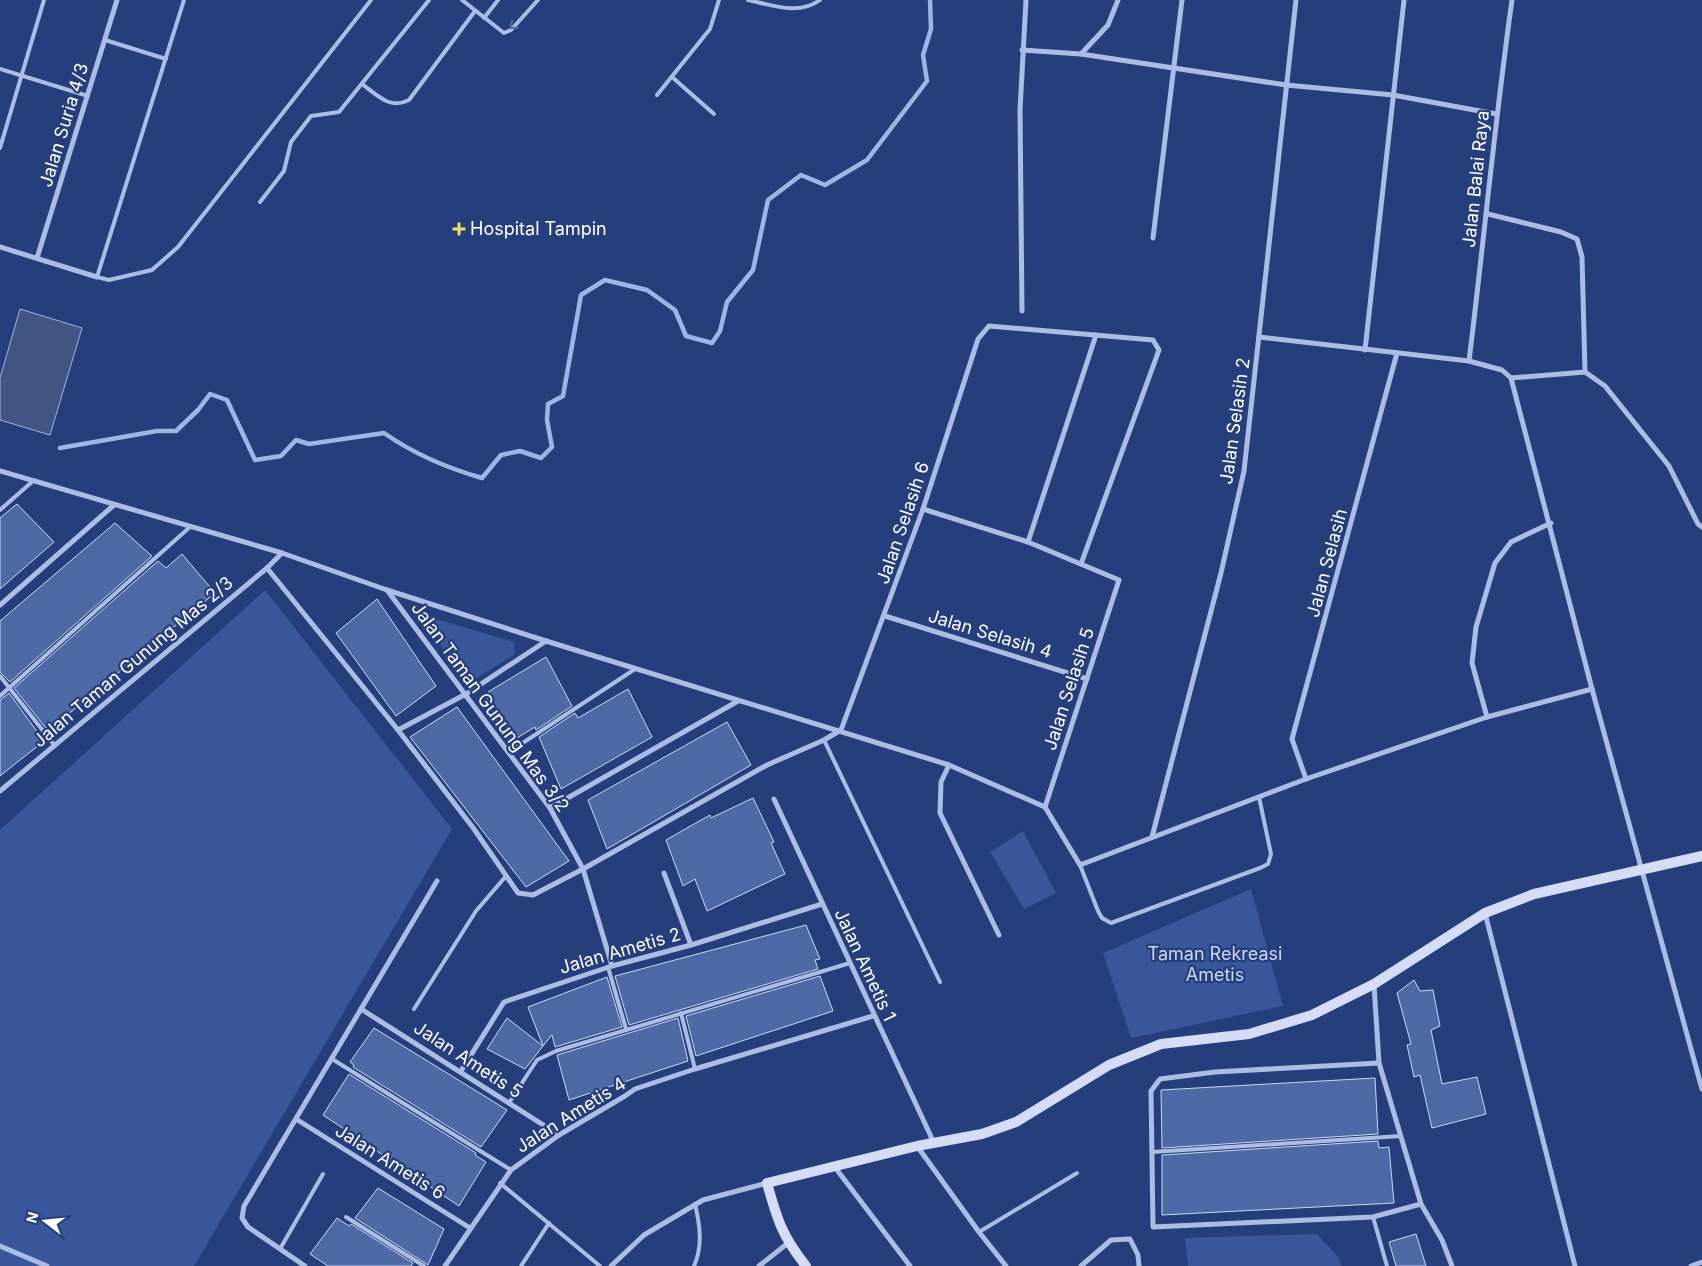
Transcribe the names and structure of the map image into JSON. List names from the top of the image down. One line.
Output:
{"streets":{"street":["Jalan Suria 4/3","Jalan Balai Raya","Jalan Selasih 2","Jalan Selasih 6","Jalan Selasih","Jalan Selasih 4","Jalan Taman Gunung Mas 2/3","Jalan Selasih 5","Jalan Taman Gunung Mas 3/2","Jalan Ametis 2","Jalan Ametis 1","Jalan Ametis 5","Jalan Ametis 4","Jalan Ametis 6"]},"crossings":[["Jalan Selasih 6","Jalan Selasih 4"],["Jalan Selasih 4","Jalan Selasih 5"],["Jalan Taman Gunung Mas 3/2","Jalan Ametis 2"],["Jalan Ametis 2","Jalan Ametis 1"],["Jalan Ametis 2","Jalan Ametis 5"],["Jalan Ametis 1","Jalan Ametis 4"],["Jalan Ametis 5","Jalan Ametis 4"],["Jalan Ametis 4","Jalan Ametis 6"]],"parks":["Taman Rekreasi Ametis"],"places":{"health":["Hospital Tampin"]},"north":"left"}
